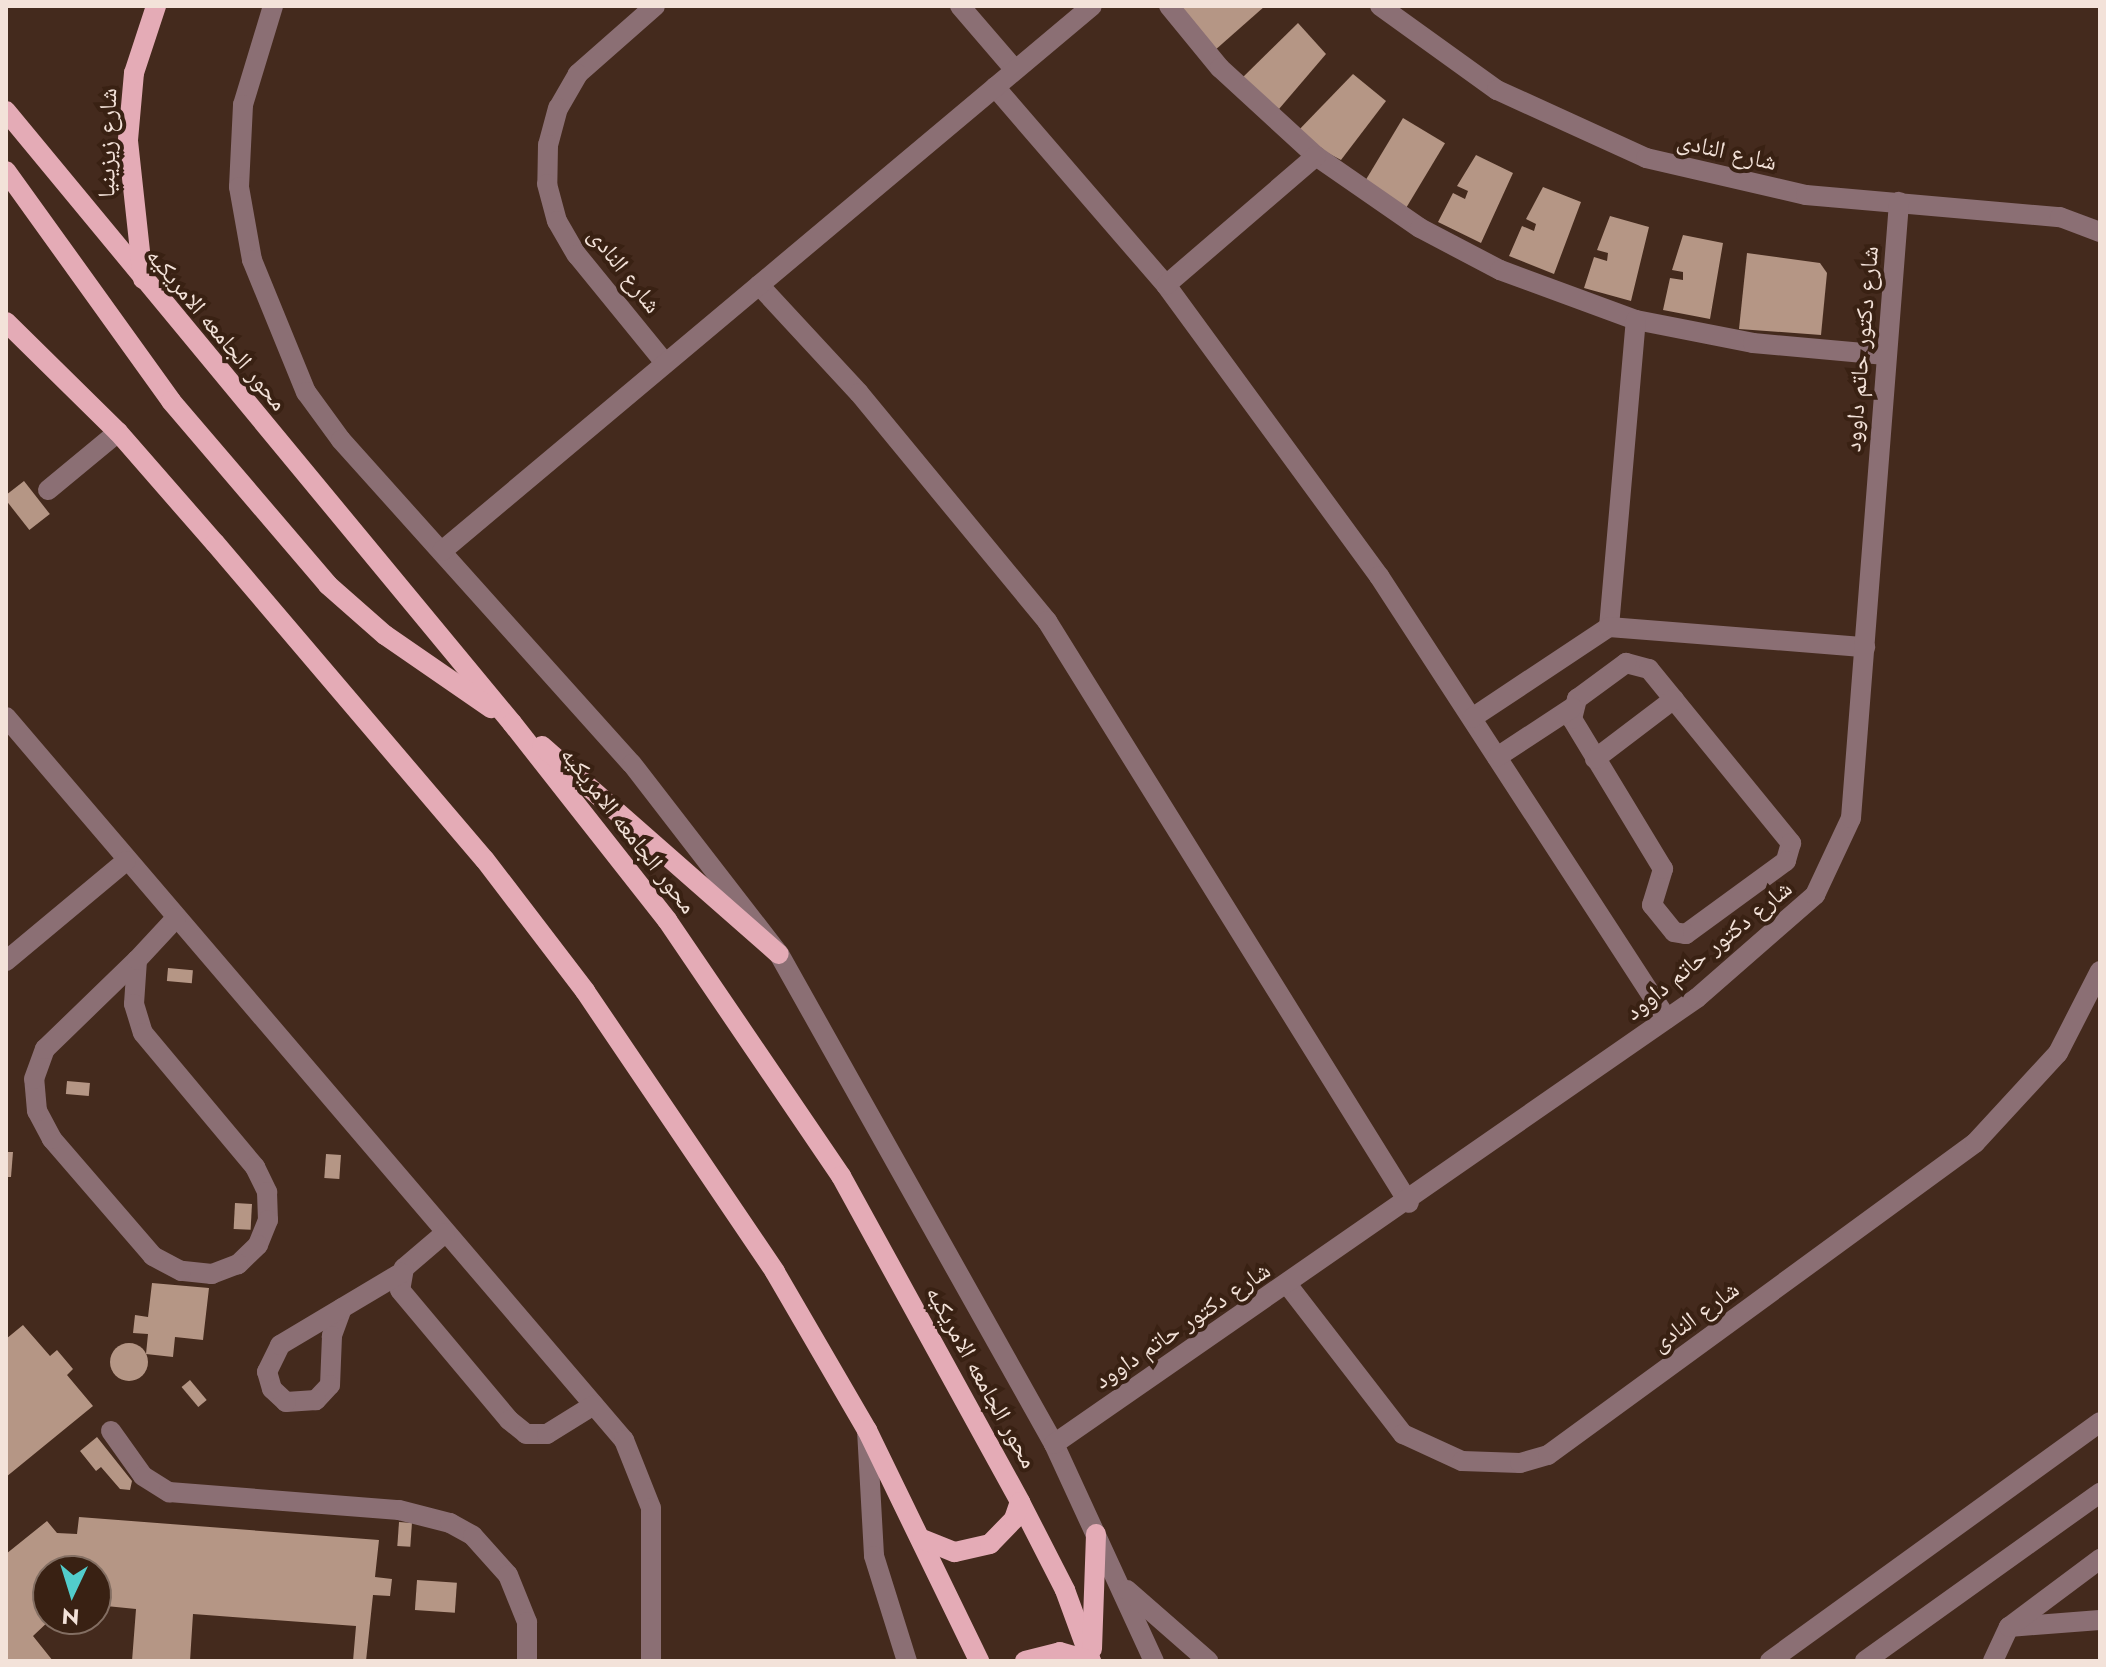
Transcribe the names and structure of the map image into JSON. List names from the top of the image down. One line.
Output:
{"streets":{"main road":["شارع زيزينيا","محور الجامعه الامريكيه"],"street":["شارع النادى","شارع دكتور حاتم داوود"]},"crossings":[["شارع زيزينيا","محور الجامعه الامريكيه"],["شارع النادى","شارع دكتور حاتم داوود"]],"north":"bottom"}
